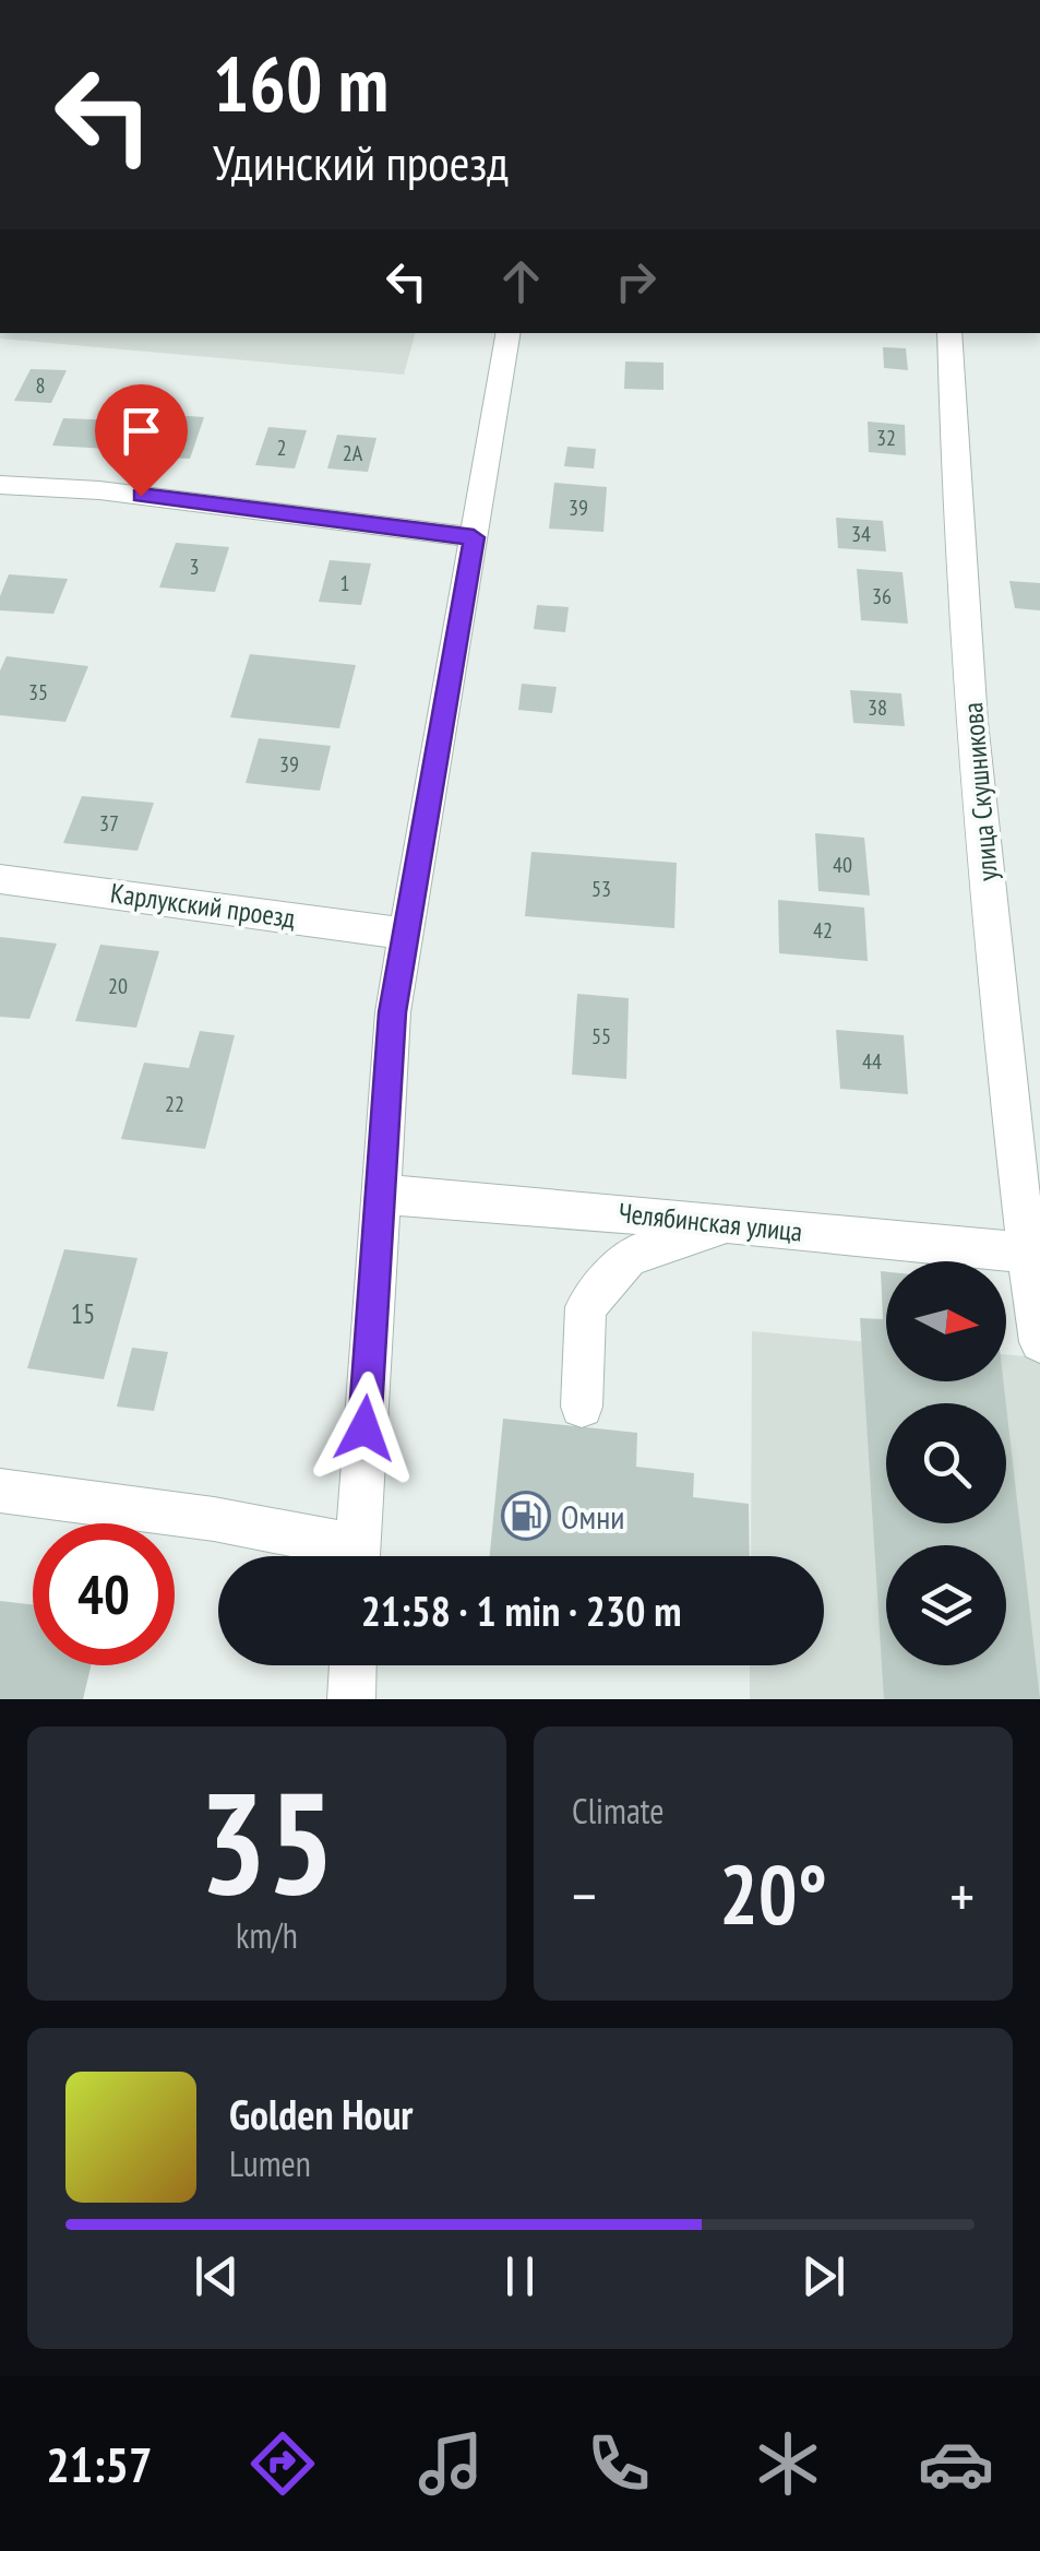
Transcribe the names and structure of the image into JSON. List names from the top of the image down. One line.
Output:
{"streets":{"street":["улица Скушникова","Карлукский проезд","Челябинская улица"]},"crossings":[["улица Скушникова","Челябинская улица"]],"places":{"fuel station":["Омни"]},"house_numbers":["8","32","2","2А","39","34","3","1","36","35","38","39","37","40","53","42","20","55","44","22","15"],"north":"right","page":{"turn":["160 m","Удинский проезд"],"limit":"40","trip":"21:58 · 1 min · 230 m","tile":[["35","km/h"],"Climate"],"heat":["−","20°","+"],"song":["Golden Hour","Lumen"],"tabs":"21:57"}}
